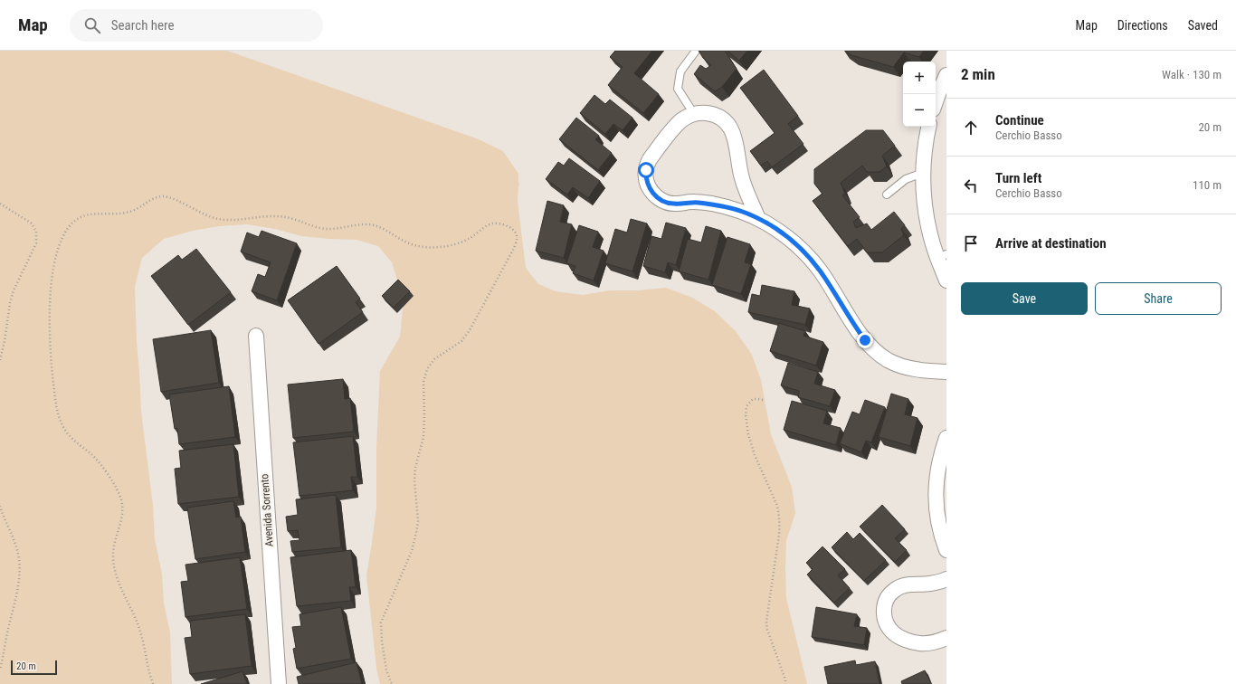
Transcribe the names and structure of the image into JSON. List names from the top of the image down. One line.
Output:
{"streets":{"street":["Avenida Sorrento"]},"scale_bar":"20 m","page":{"header":"Map","search":"Search here","nav":["Map","Directions","Saved"],"heading":["2 min","Walk · 130 m"],"map_buttons":["+","−"],"list":[["Continue","Cerchio Basso","20 m"],["Turn left","Cerchio Basso","110 m"],"Arrive at destination"],"buttons":["Save","Share"],"scale":"20 m"}}
